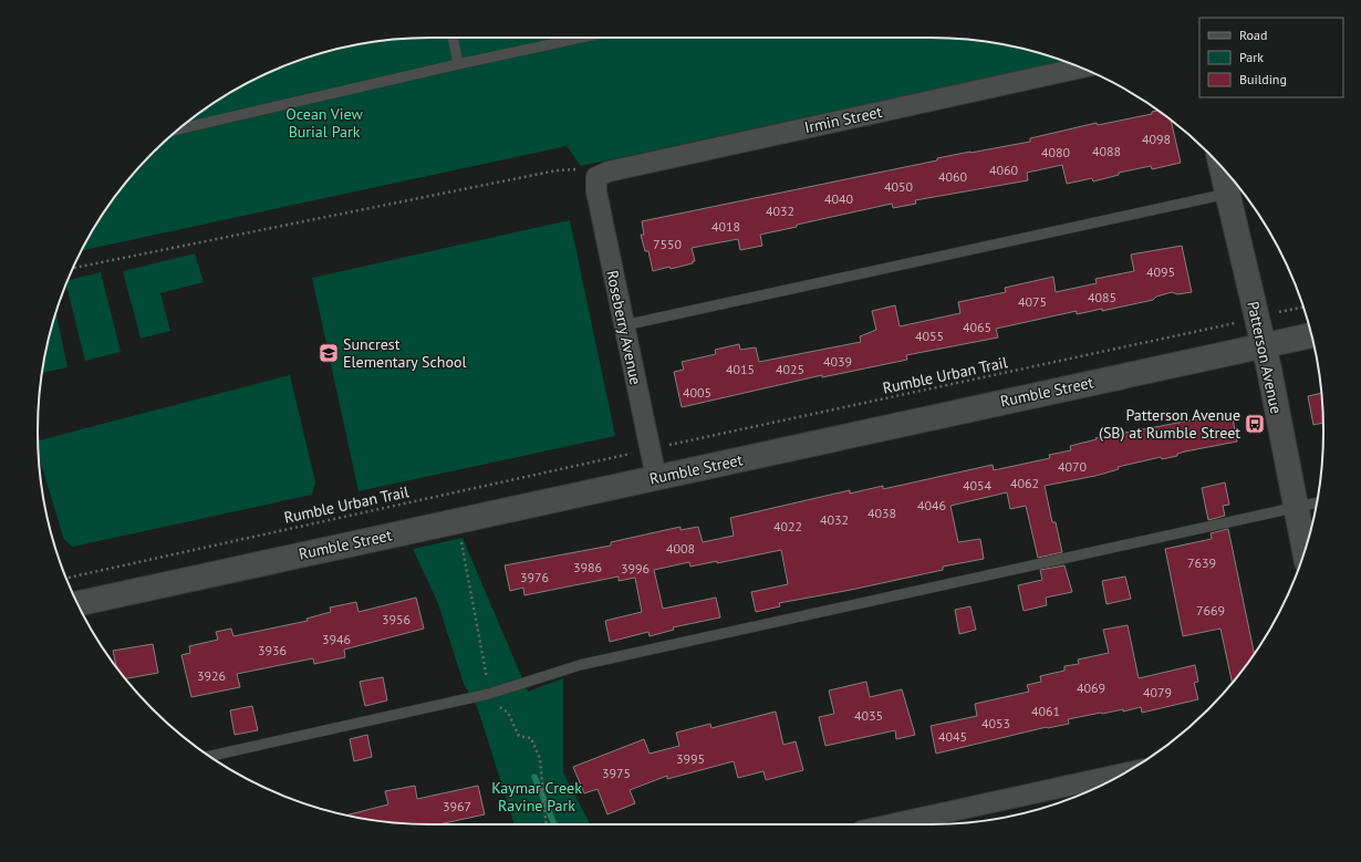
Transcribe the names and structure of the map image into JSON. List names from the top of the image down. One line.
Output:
{"streets":{"street":["Irmin Street","Roseberry Avenue","Patterson Avenue","Rumble Street"],"path":["Rumble Urban Trail"]},"crossings":[["Irmin Street","Roseberry Avenue"],["Roseberry Avenue","Rumble Street"],["Patterson Avenue","Rumble Street"]],"parks":["Ocean View Burial Park","Kaymar Creek Ravine Park"],"places":{"school or university":["Suncrest Elementary School"],"bus stop":["Patterson Avenue (SB) at Rumble Street"]},"house_numbers":["4098","4088","4080","4060","4060","4050","4040","4032","4018","7550","4095","4085","4075","4065","4055","4039","4015","4025","4005","4070","4062","4054","4046","4038","4032","4022","4008","7639","3986","3996","3976","7669","3956","3946","3936","3926","4069","4079","4061","4035","4053","4045","3995","3975","3967"],"legend":["Road","Park","Building"]}
